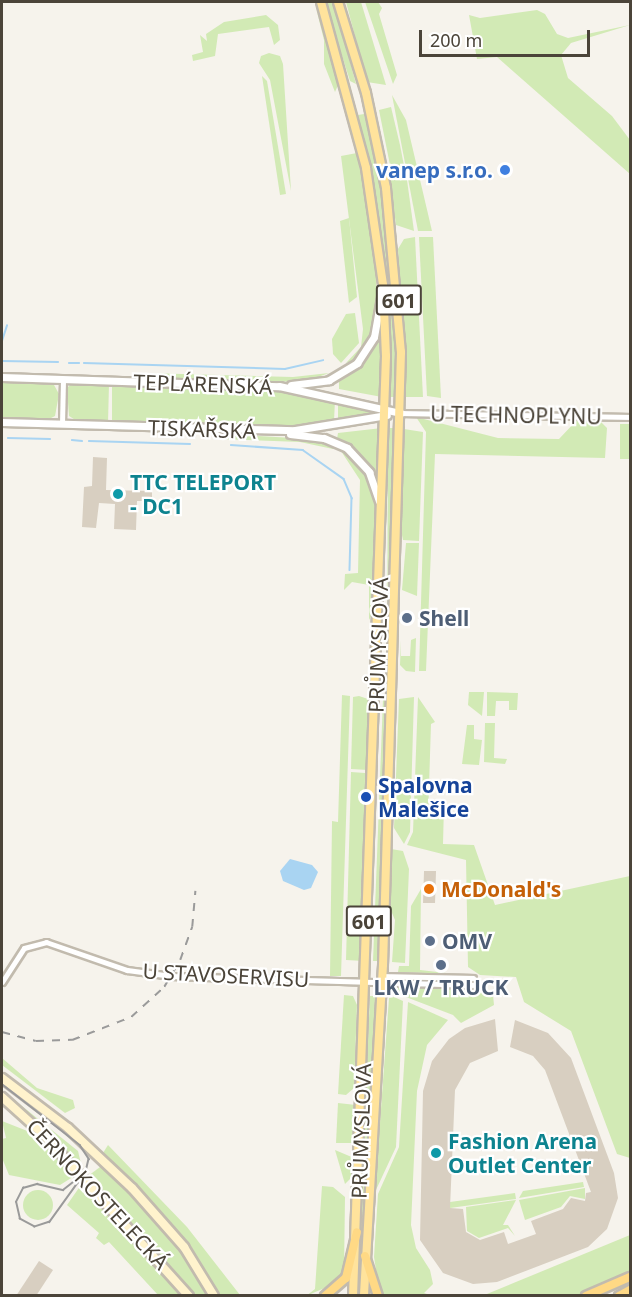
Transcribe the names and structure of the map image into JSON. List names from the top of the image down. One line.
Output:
{"streets":{"main road":["601","PRŮMYSLOVÁ","ČERNOKOSTELECKÁ"],"street":["TEPLÁRENSKÁ","U TECHNOPLYNU","TISKAŘSKÁ","U STAVOSERVISU"]},"crossings":[["TEPLÁRENSKÁ","U TECHNOPLYNU"],["TEPLÁRENSKÁ","TISKAŘSKÁ"],["TEPLÁRENSKÁ","PRŮMYSLOVÁ"],["U TECHNOPLYNU","PRŮMYSLOVÁ"],["TISKAŘSKÁ","PRŮMYSLOVÁ"],["PRŮMYSLOVÁ","U STAVOSERVISU"]],"places":["vanep s.r.o.","TTC TELEPORT - DC1","Shell","Spalovna Malešice","McDonald's","OMV","LKW / TRUCK","Fashion Arena Outlet Center"],"scale_bar":"200 m"}
